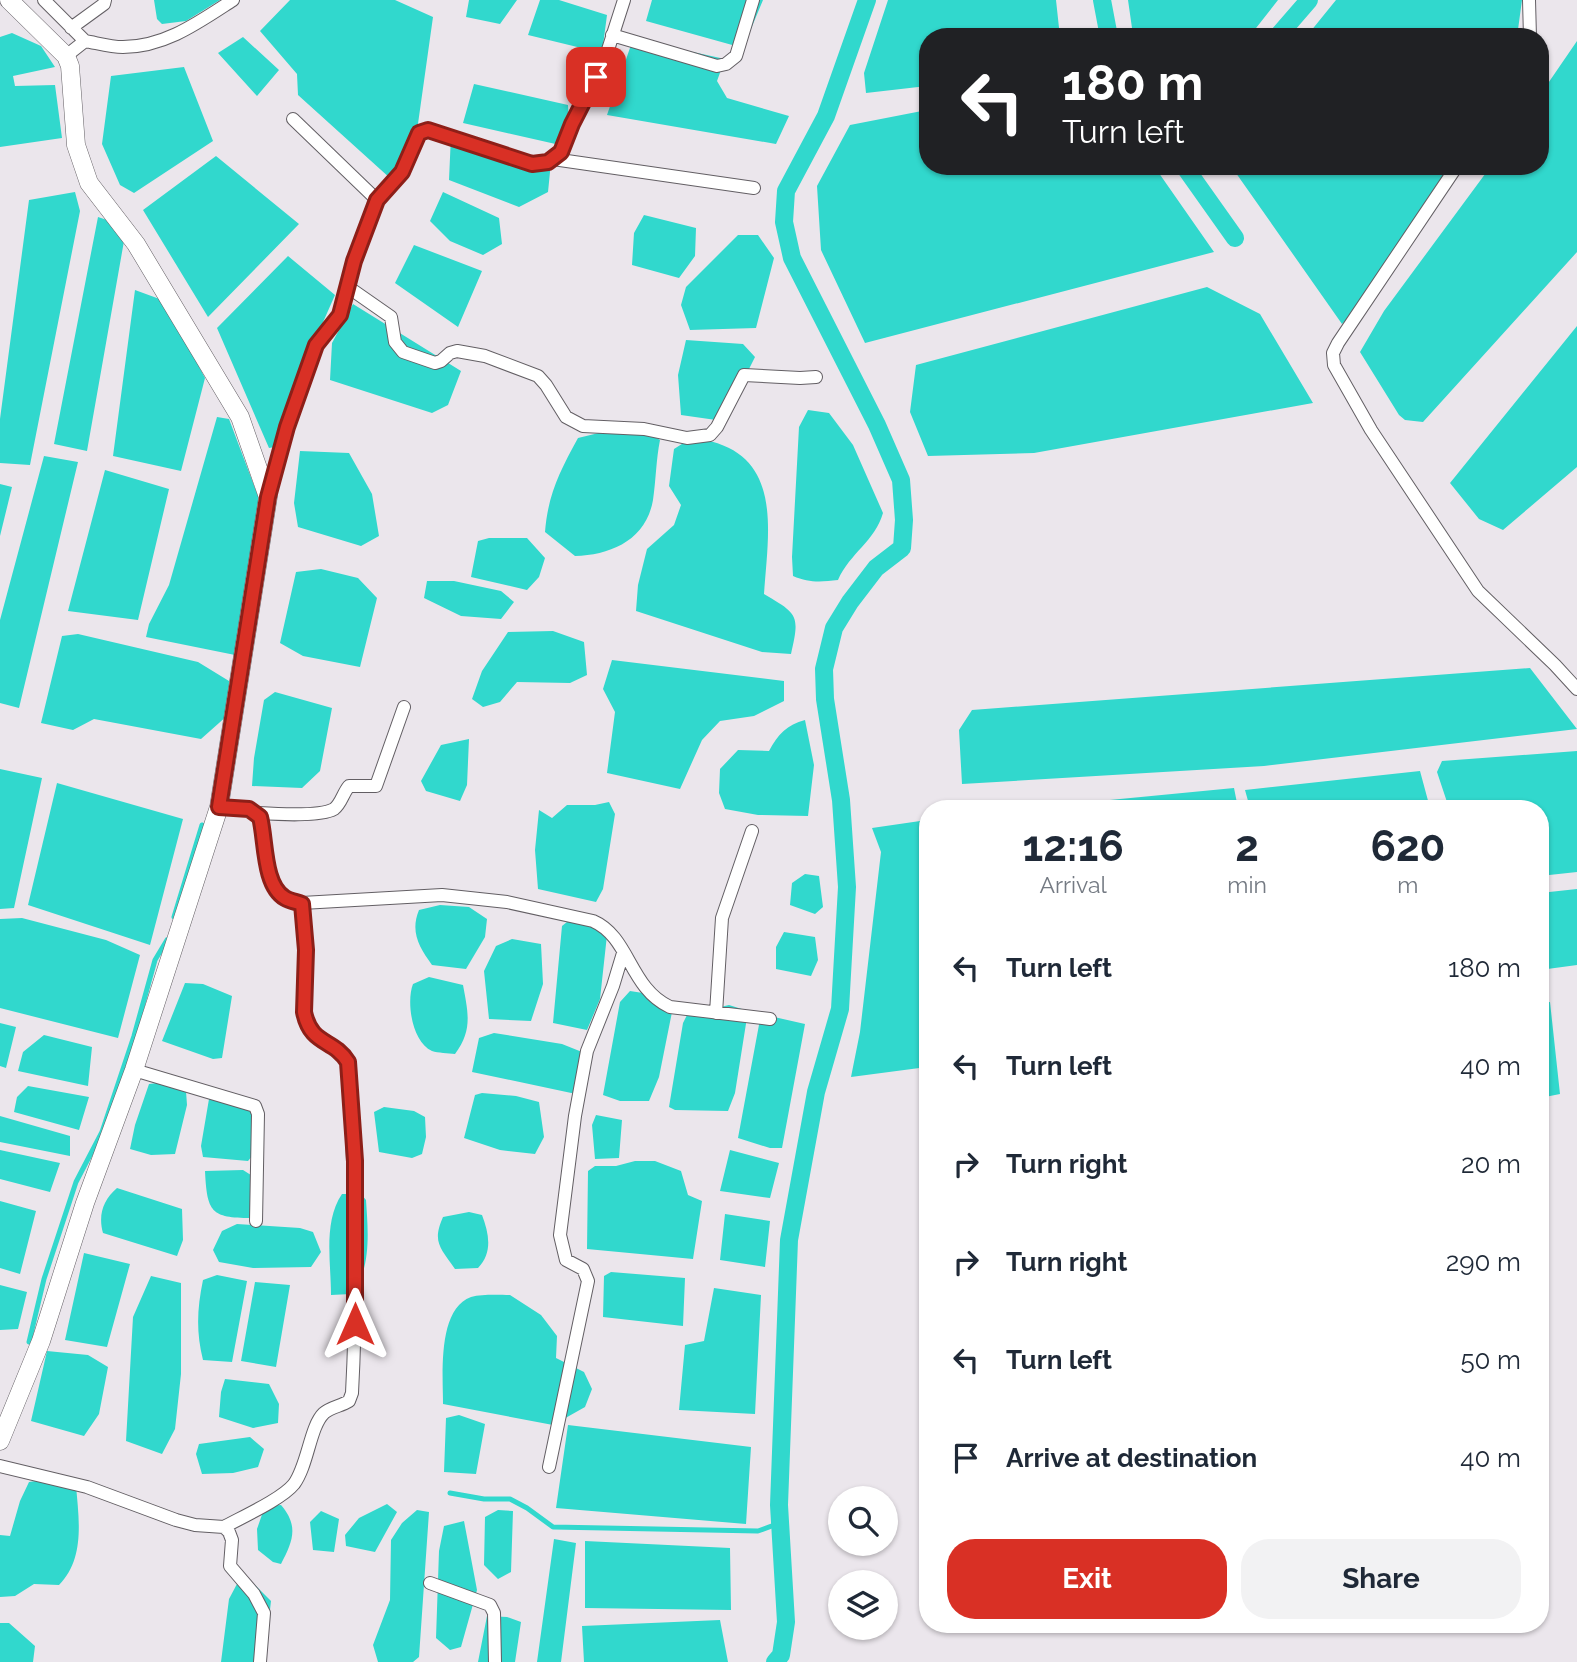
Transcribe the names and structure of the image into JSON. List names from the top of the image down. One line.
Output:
{"page":{"turn":["180 m","Turn left"],"eta":["12:16","Arrival","2","min","620","m"],"list":[{"name":"Turn left","value":"180 m"},{"name":"Turn left","value":"40 m"},{"name":"Turn right","value":"20 m"},{"name":"Turn right","value":"290 m"},{"name":"Turn left","value":"50 m"},{"name":"Arrive at destination","value":"40 m"}],"buttons":["Exit","Share"]}}
